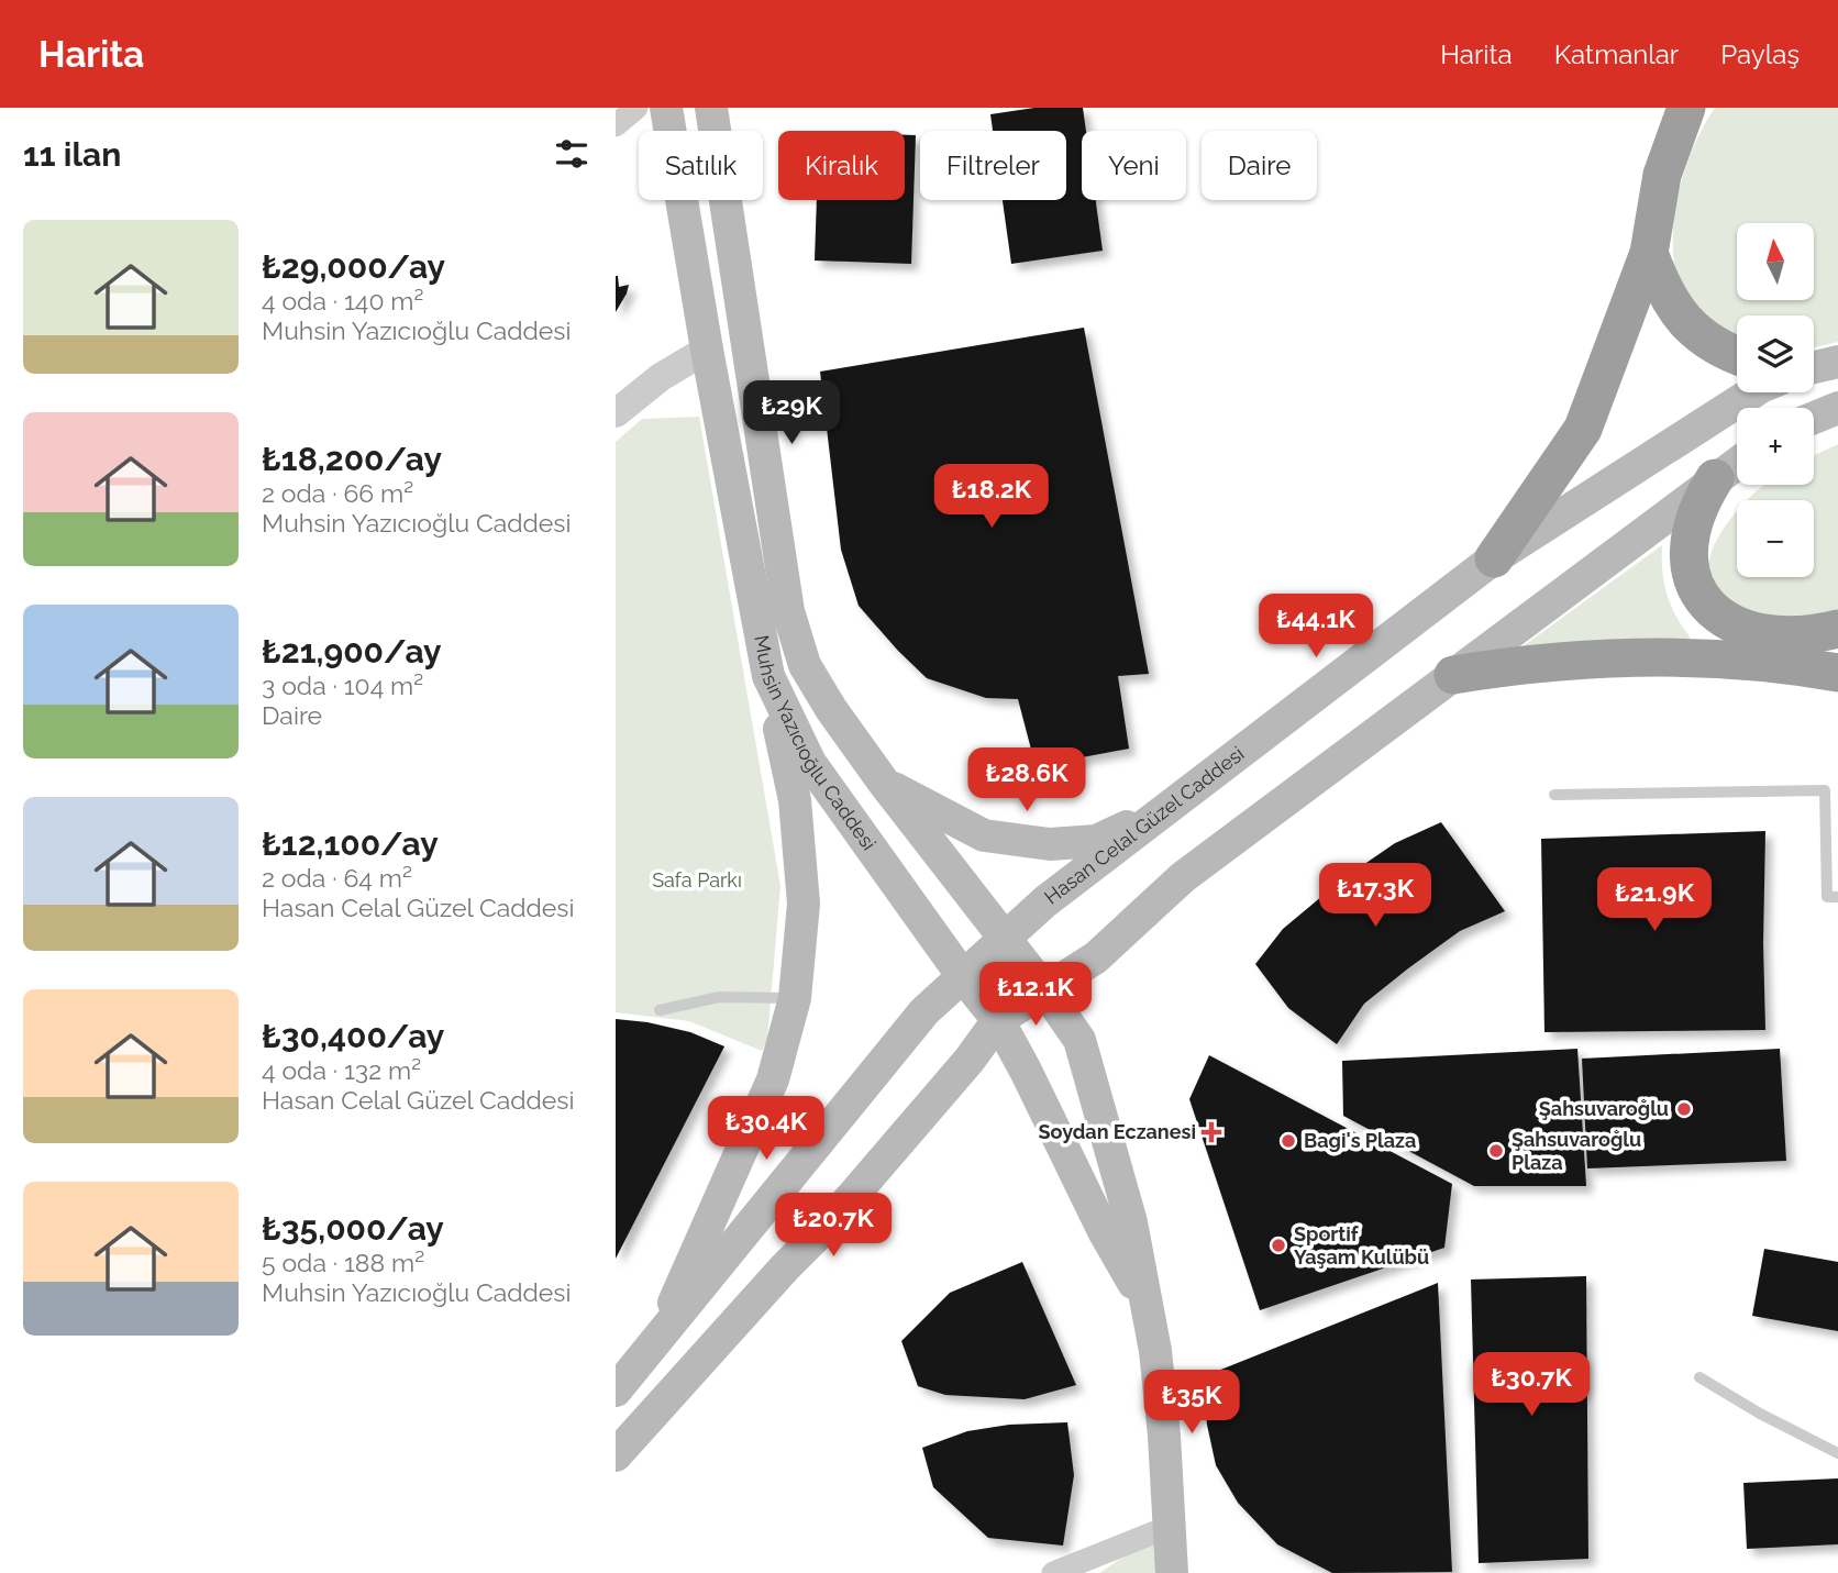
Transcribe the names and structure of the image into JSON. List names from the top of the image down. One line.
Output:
{"streets":{"main road":["Muhsin Yazıcıoğlu Caddesi","Hasan Celal Güzel Caddesi"]},"crossings":[["Muhsin Yazıcıoğlu Caddesi","Hasan Celal Güzel Caddesi"]],"parks":["Safa Parkı"],"places":{"other":["Şahsuvaroğlu","Bagi's Plaza","Şahsuvaroğlu Plaza","Sportif Yaşam Kulübü"],"health":["Soydan Eczanesi"]},"north":"top","page":{"header":"Harita","nav":["Harita","Katmanlar","Paylaş"],"heading":"11 ilan","chip":["Satılık","Kiralık","Filtreler","Yeni","Daire"],"list":[{"name":"₺29,000/ay","note":"4 oda · 140 m² · Muhsin Yazıcıoğlu Caddesi"},{"name":"₺18,200/ay","note":"2 oda · 66 m² · Muhsin Yazıcıoğlu Caddesi"},{"name":"₺21,900/ay","note":"3 oda · 104 m² · Daire"},{"name":"₺12,100/ay","note":"2 oda · 64 m² · Hasan Celal Güzel Caddesi"},{"name":"₺30,400/ay","note":"4 oda · 132 m² · Hasan Celal Güzel Caddesi"},{"name":"₺35,000/ay","note":"5 oda · 188 m² · Muhsin Yazıcıoğlu Caddesi"}],"map_buttons":["+","−"],"price":["₺29K","₺18.2K","₺44.1K","₺28.6K","₺17.3K","₺21.9K","₺12.1K","₺30.4K","₺20.7K","₺30.7K","₺35K"]}}
